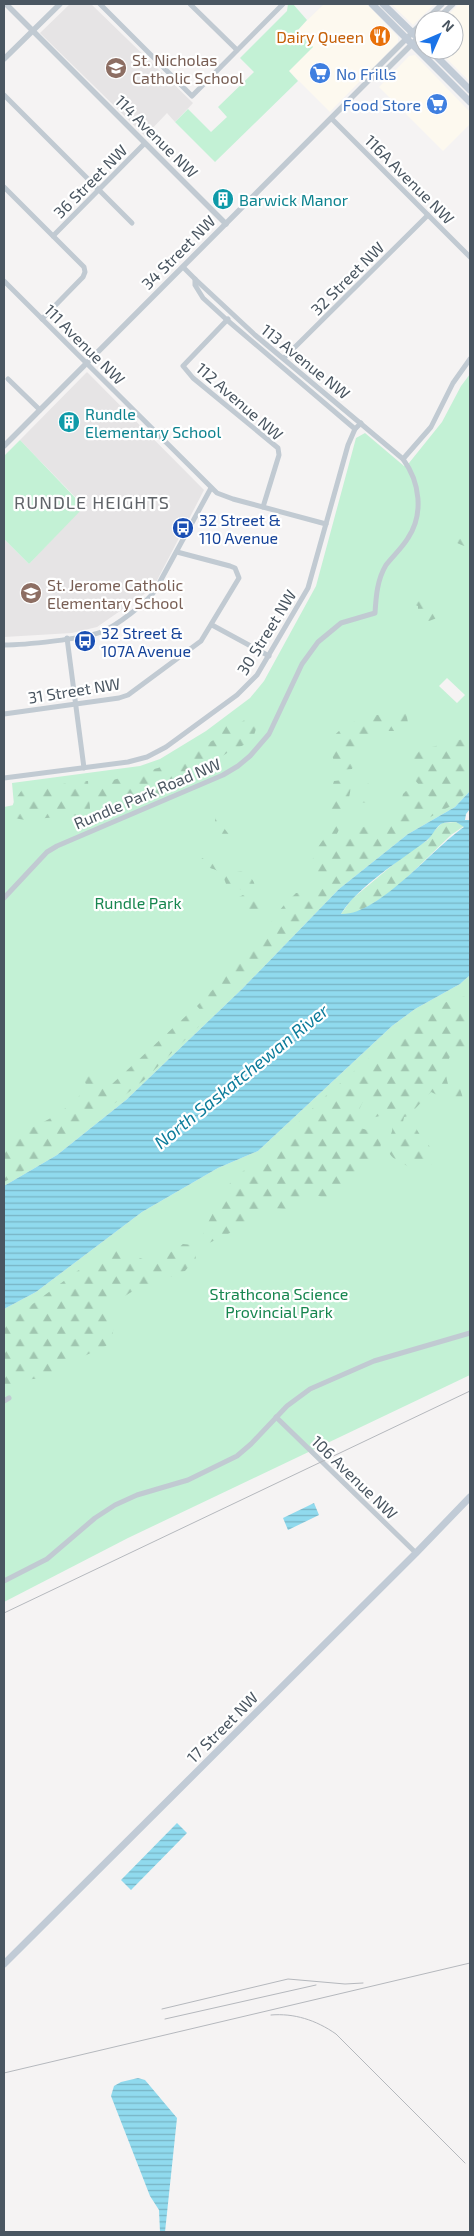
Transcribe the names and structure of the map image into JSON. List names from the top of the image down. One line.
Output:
{"streets":{"main road":["17 Street NW"],"street":["114 Avenue NW","116A Avenue NW","36 Street NW","34 Street NW","32 Street NW","111 Avenue NW","113 Avenue NW","112 Avenue NW","30 Street NW","31 Street NW","Rundle Park Road NW","106 Avenue NW"]},"crossings":[["114 Avenue NW","36 Street NW"],["114 Avenue NW","34 Street NW"],["116A Avenue NW","34 Street NW"],["116A Avenue NW","32 Street NW"],["34 Street NW","111 Avenue NW"],["34 Street NW","113 Avenue NW"],["32 Street NW","113 Avenue NW"],["111 Avenue NW","112 Avenue NW"],["111 Avenue NW","30 Street NW"],["113 Avenue NW","112 Avenue NW"],["113 Avenue NW","30 Street NW"],["113 Avenue NW","Rundle Park Road NW"],["106 Avenue NW","17 Street NW"]],"districts":["RUNDLE HEIGHTS"],"water":["North Saskatchewan River"],"parks":["Rundle Park","Strathcona Science Provincial Park"],"places":{"restaurant":["Dairy Queen"],"school or university":["St. Nicholas Catholic School","St. Jerome Catholic Elementary School"],"supermarket":["No Frills","Food Store"],"building":["Barwick Manor","Rundle Elementary School"],"bus stop":["32 Street & 110 Avenue","32 Street & 107A Avenue"]},"north":"top right"}
